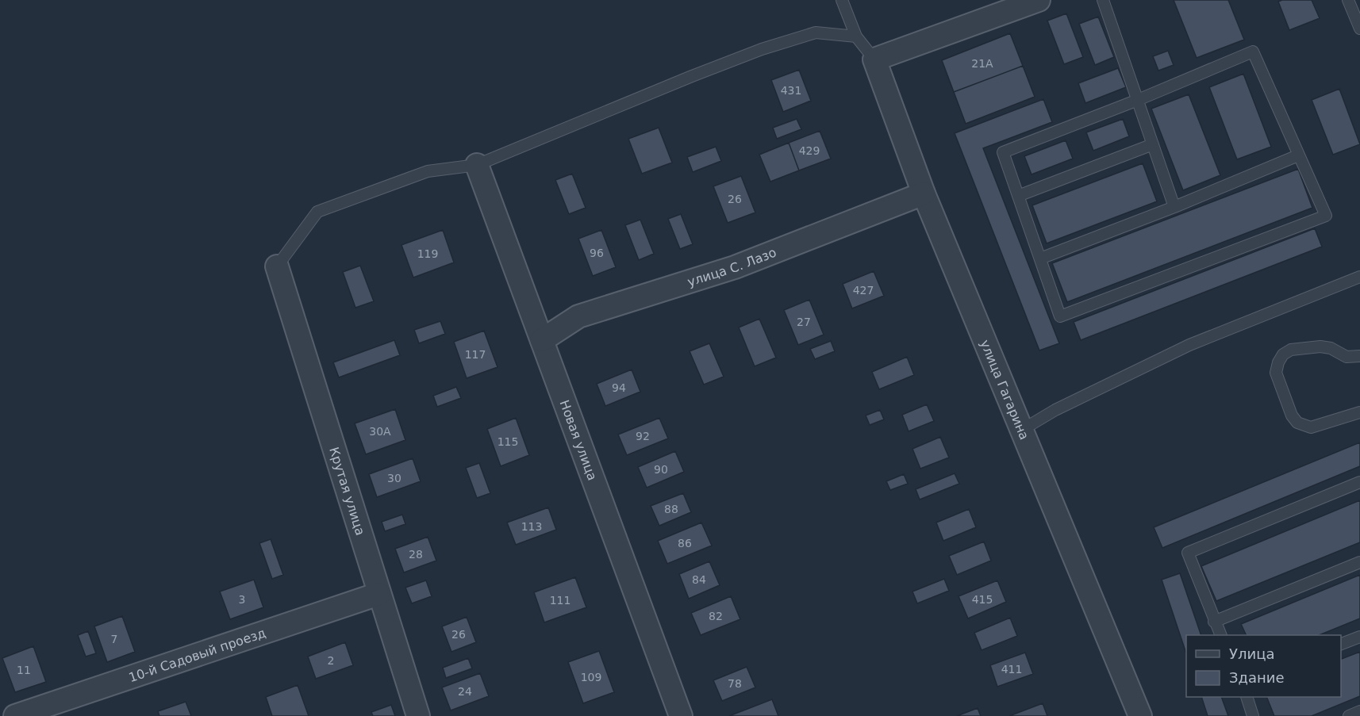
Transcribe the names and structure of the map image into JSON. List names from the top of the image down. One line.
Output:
{"streets":{"street":["улица С. Лазо","улица Гагарина","Новая улица","Крутая улица","10-й Садовый проезд"]},"crossings":[["улица С. Лазо","улица Гагарина"],["улица С. Лазо","Новая улица"],["Крутая улица","10-й Садовый проезд"]],"house_numbers":["21А","431","429","26","96","119","427","27","117","94","30А","92","115","90","30","88","113","86","28","84","3","415","111","82","26","7","2","411","11","109","78","24"],"legend":["Улица","Здание"]}
